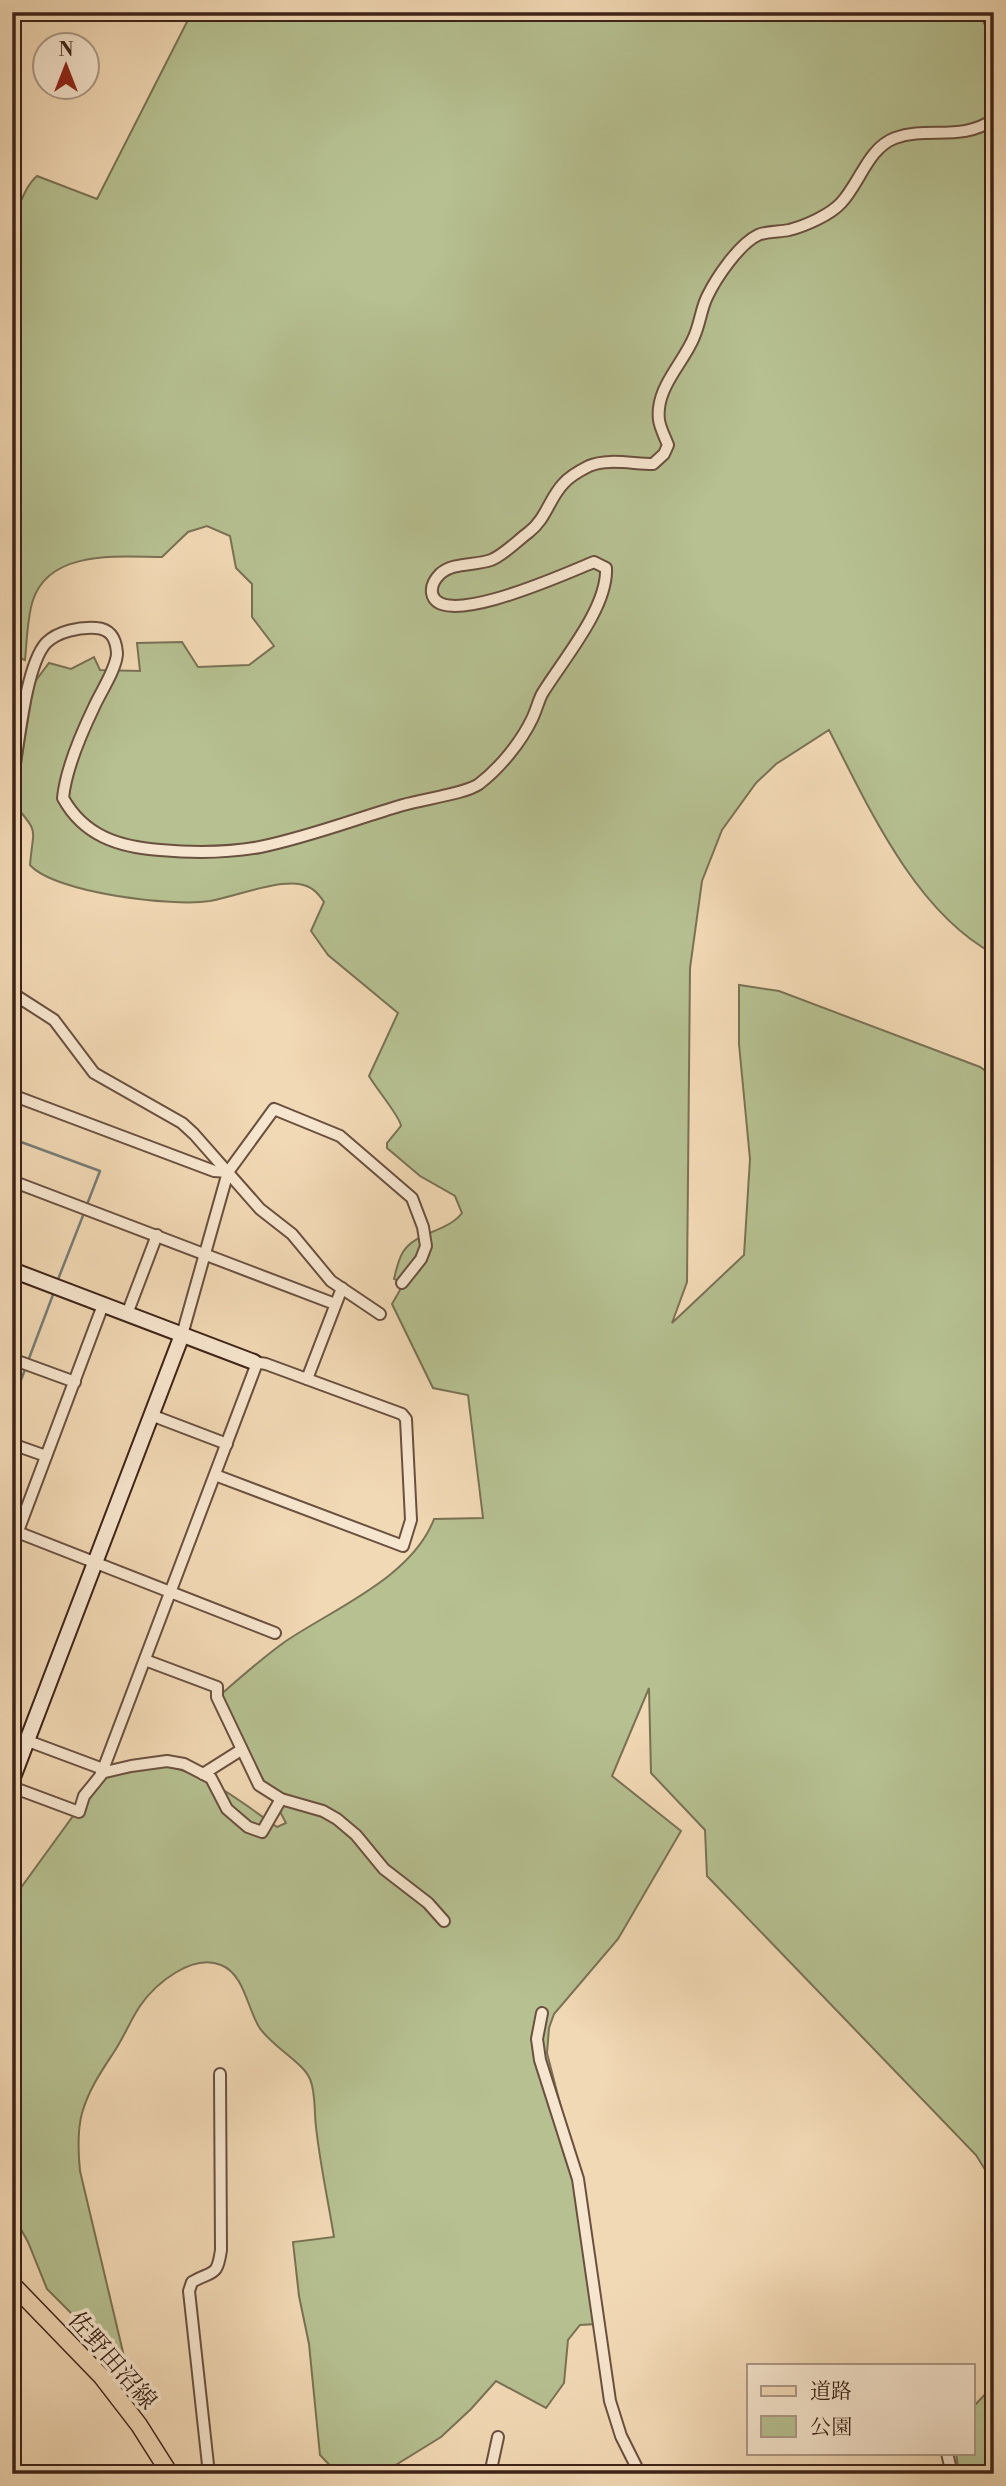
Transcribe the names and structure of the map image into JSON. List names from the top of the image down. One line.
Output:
{"streets":{"main road":["佐野田沼線"]},"legend":["道路","公園"],"north":"top"}
